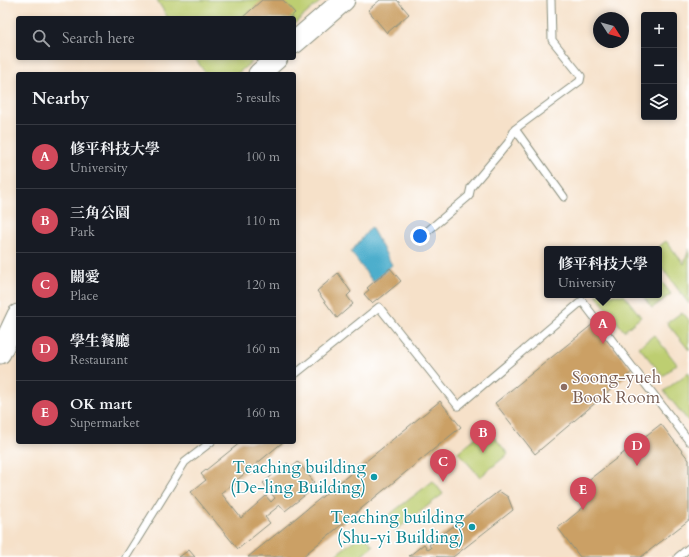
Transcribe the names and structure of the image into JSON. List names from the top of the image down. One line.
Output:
{"places":["Soong-yueh Book Room","Teaching building (De-ling Building)","Teaching building (Shu-yi Building)"],"north":"bottom right","page":{"map_buttons":["+","−"],"search":"Search here","heading":["Nearby","5 results"],"list":[{"mark":"A","name":"修平科技大學","note":"University","value":"100 m"},{"mark":"B","name":"三角公園","note":"Park","value":"110 m"},{"mark":"C","name":"關愛","note":"Place","value":"120 m"},{"mark":"D","name":"學生餐廳","note":"Restaurant","value":"160 m"},{"mark":"E","name":"OK mart","note":"Supermarket","value":"160 m"}],"popup":["修平科技大學","University"],"pins":["A","B","D","C","E"]}}
